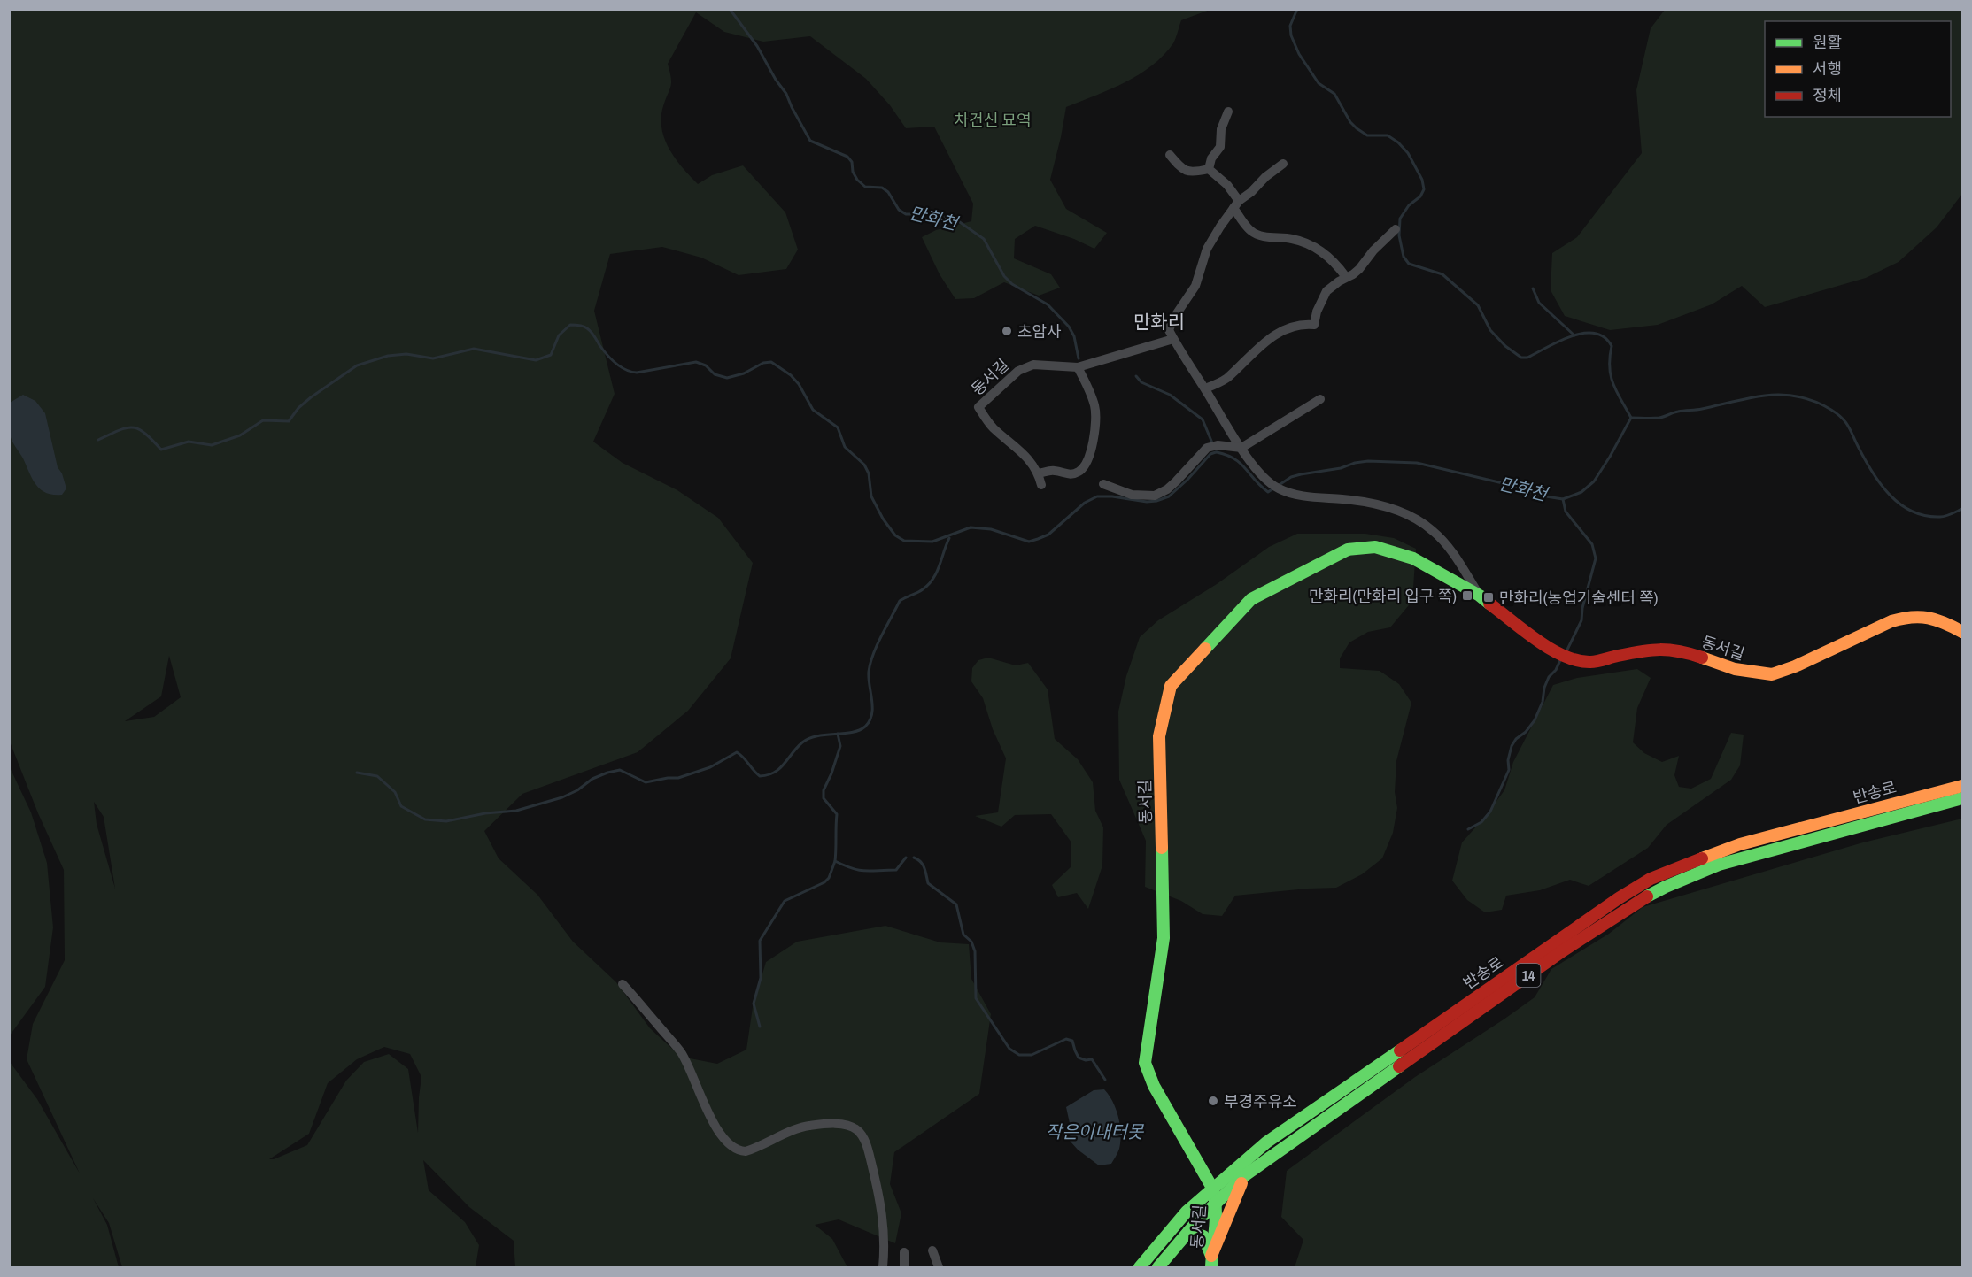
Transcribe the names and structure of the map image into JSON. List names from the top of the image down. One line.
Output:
{"streets":{"main road":["동서길","반송로","14"]},"crossings":[["동서길","반송로"]],"districts":["만화리"],"water":["만화천","작은이내터못"],"parks":["차건신 묘역"],"places":{"other":["초암사","부경주유소"],"transit":["만화리(만화리 입구 쪽)","만화리(농업기술센터 쪽)"]},"legend":["원활","서행","정체"]}
